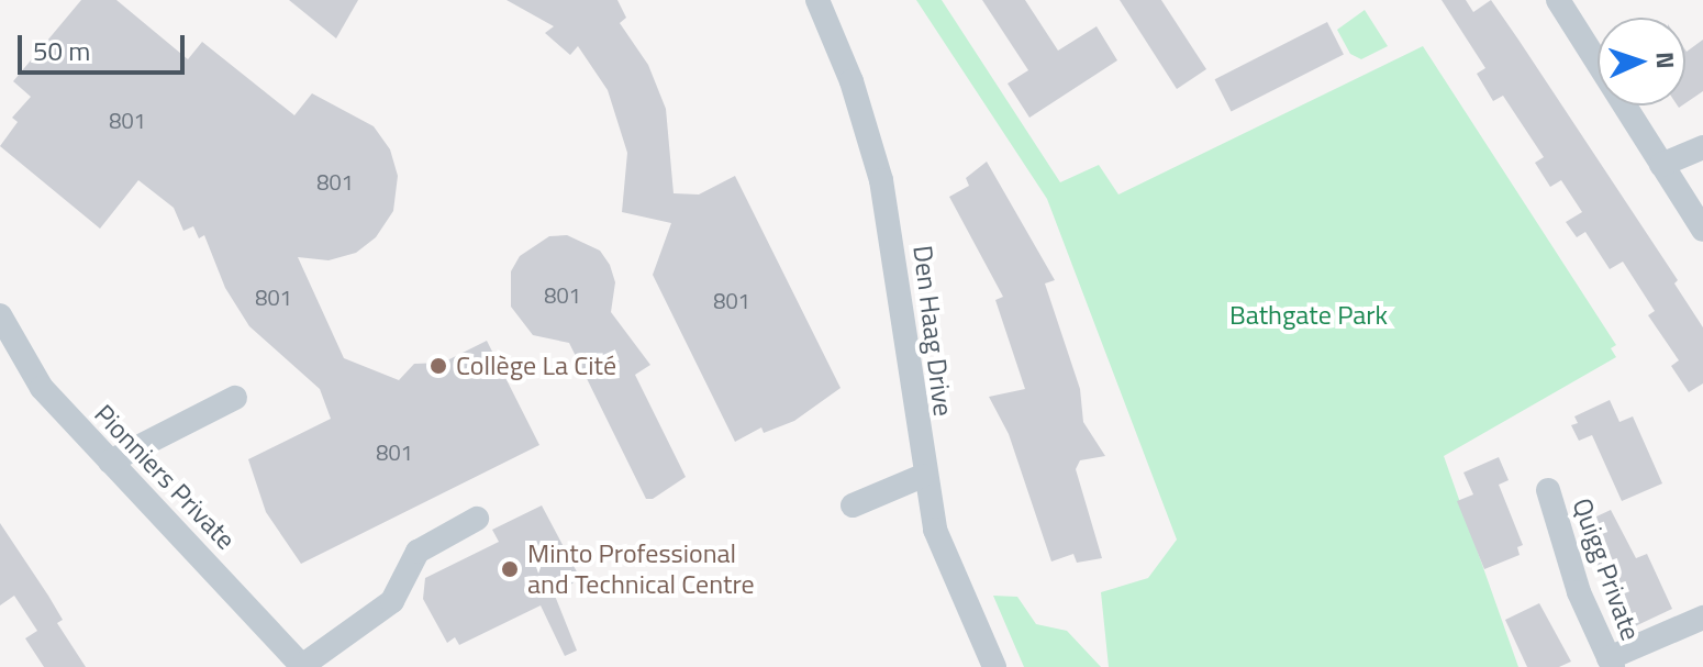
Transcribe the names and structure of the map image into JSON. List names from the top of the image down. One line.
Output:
{"streets":{"street":["Den Haag Drive","Pionniers Private","Quigg Private"]},"parks":["Bathgate Park"],"places":["Collège La Cité","Minto Professional and Technical Centre"],"house_numbers":["801","801","801","801","801","801"],"scale_bar":"50 m","north":"right"}
